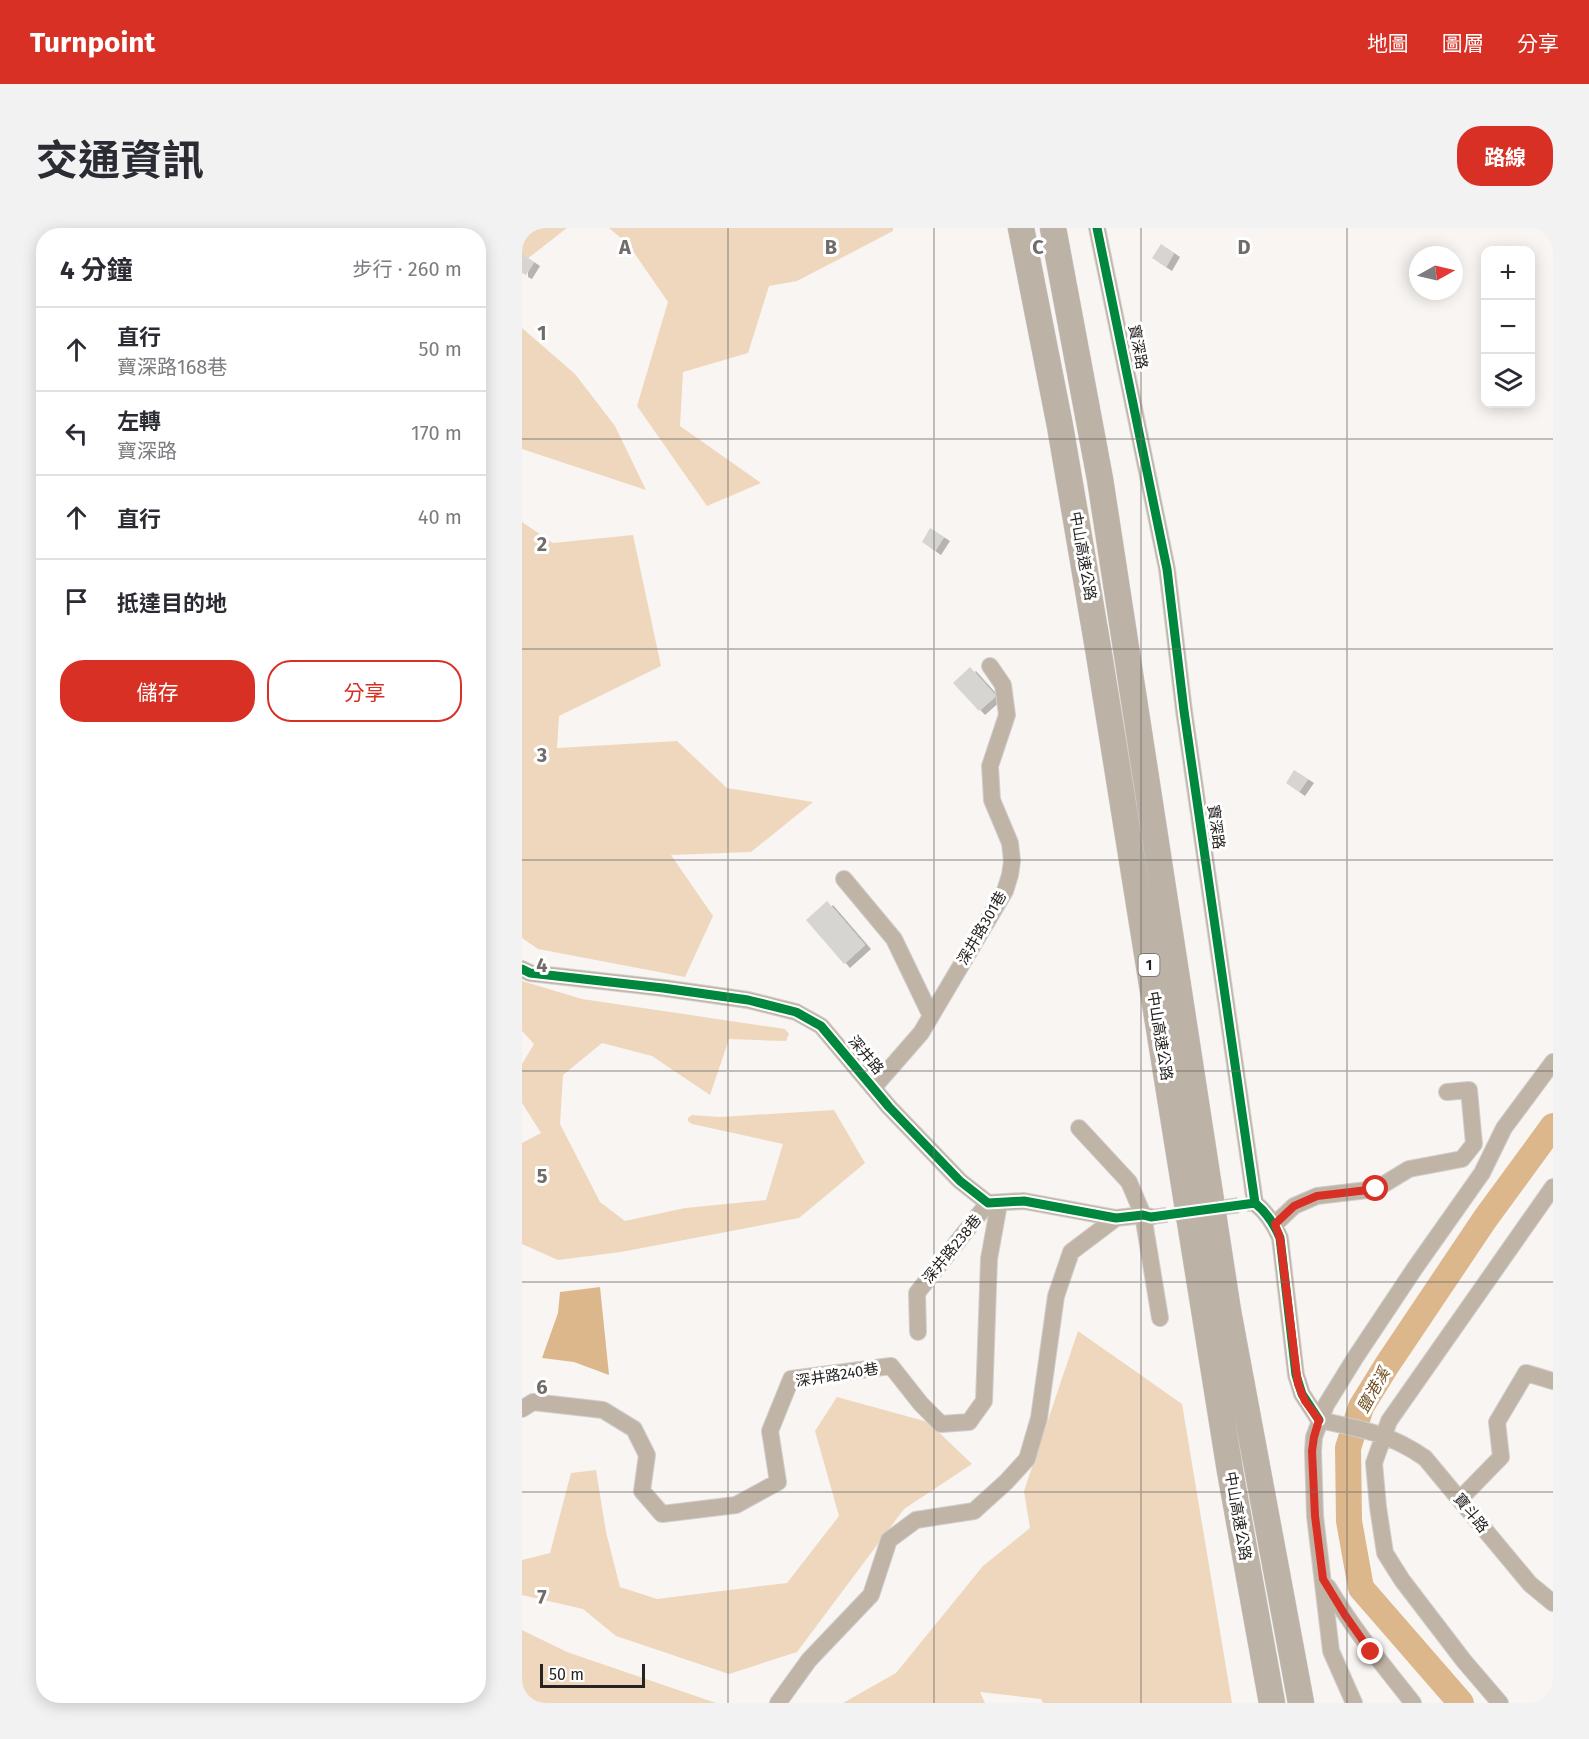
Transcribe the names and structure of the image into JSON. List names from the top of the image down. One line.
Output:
{"streets":{"highway":["中山高速公路","1"],"street":["寶深路","深井路301巷","深井路","深井路238巷","深井路240巷","寶斗路"]},"crossings":[["深井路301巷","深井路"],["深井路","深井路238巷"],["深井路","深井路240巷"],["深井路238巷","深井路240巷"]],"water":["鹽港溪"],"scale_bar":"50 m","north":"right","page":{"header":"Turnpoint","nav":["地圖","圖層","分享"],"title":"交通資訊","buttons":["路線",["儲存","分享"]],"heading":["4 分鐘","步行 · 260 m"],"map_buttons":["+","−"],"list":[["直行","寶深路168巷","50 m"],["左轉","寶深路","170 m"],["直行","40 m"],"抵達目的地"],"scale":"50 m"},"grid":{"columns":["A","B","C","D"],"rows":["1","2","3","4","5","6","7"]}}
